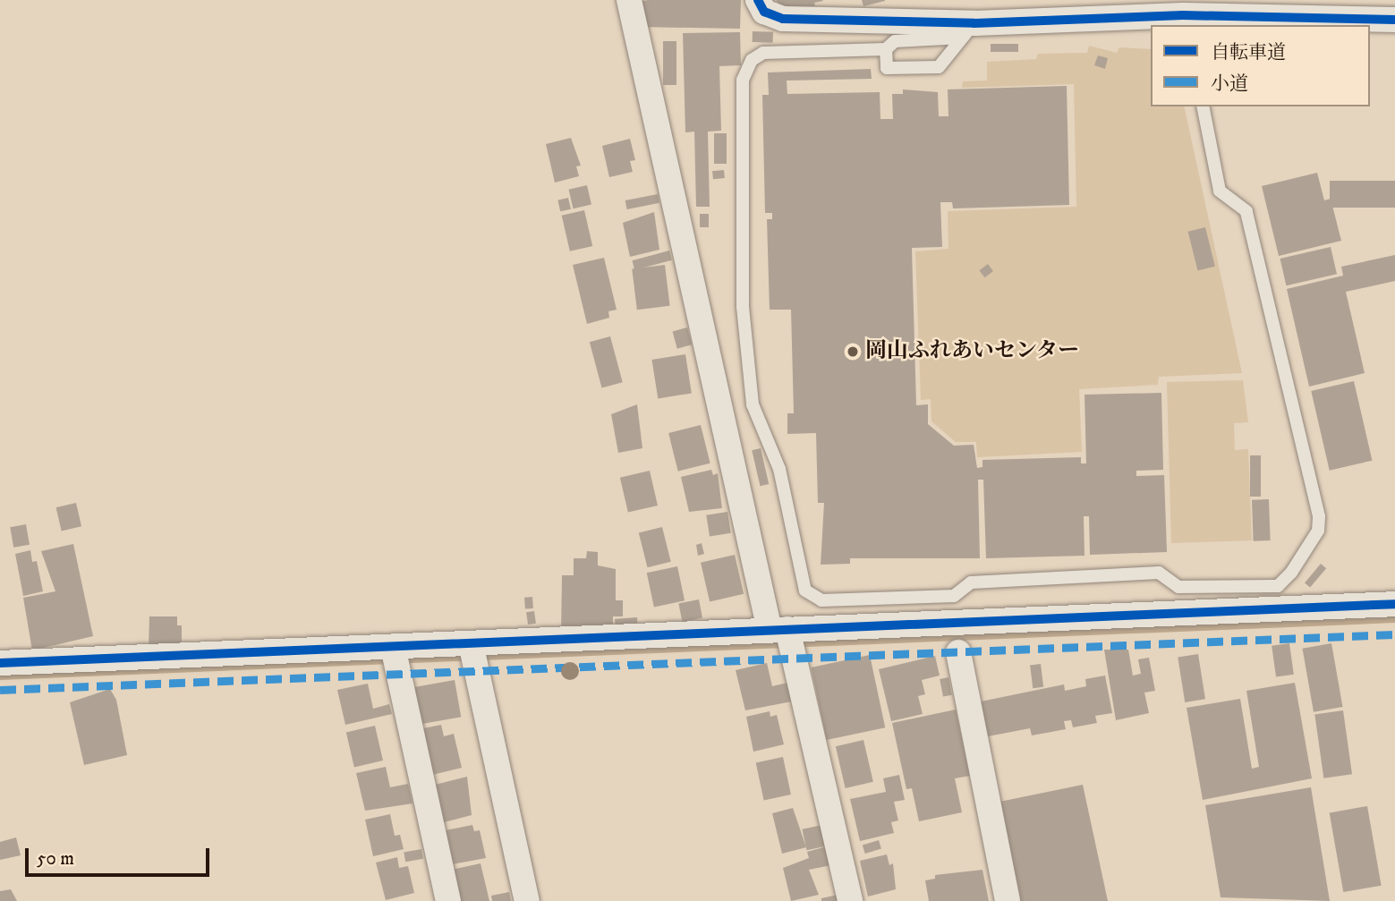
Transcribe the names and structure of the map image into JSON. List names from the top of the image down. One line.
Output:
{"places":["岡山ふれあいセンター"],"legend":["自転車道","小道"],"scale_bar":"50 m"}
